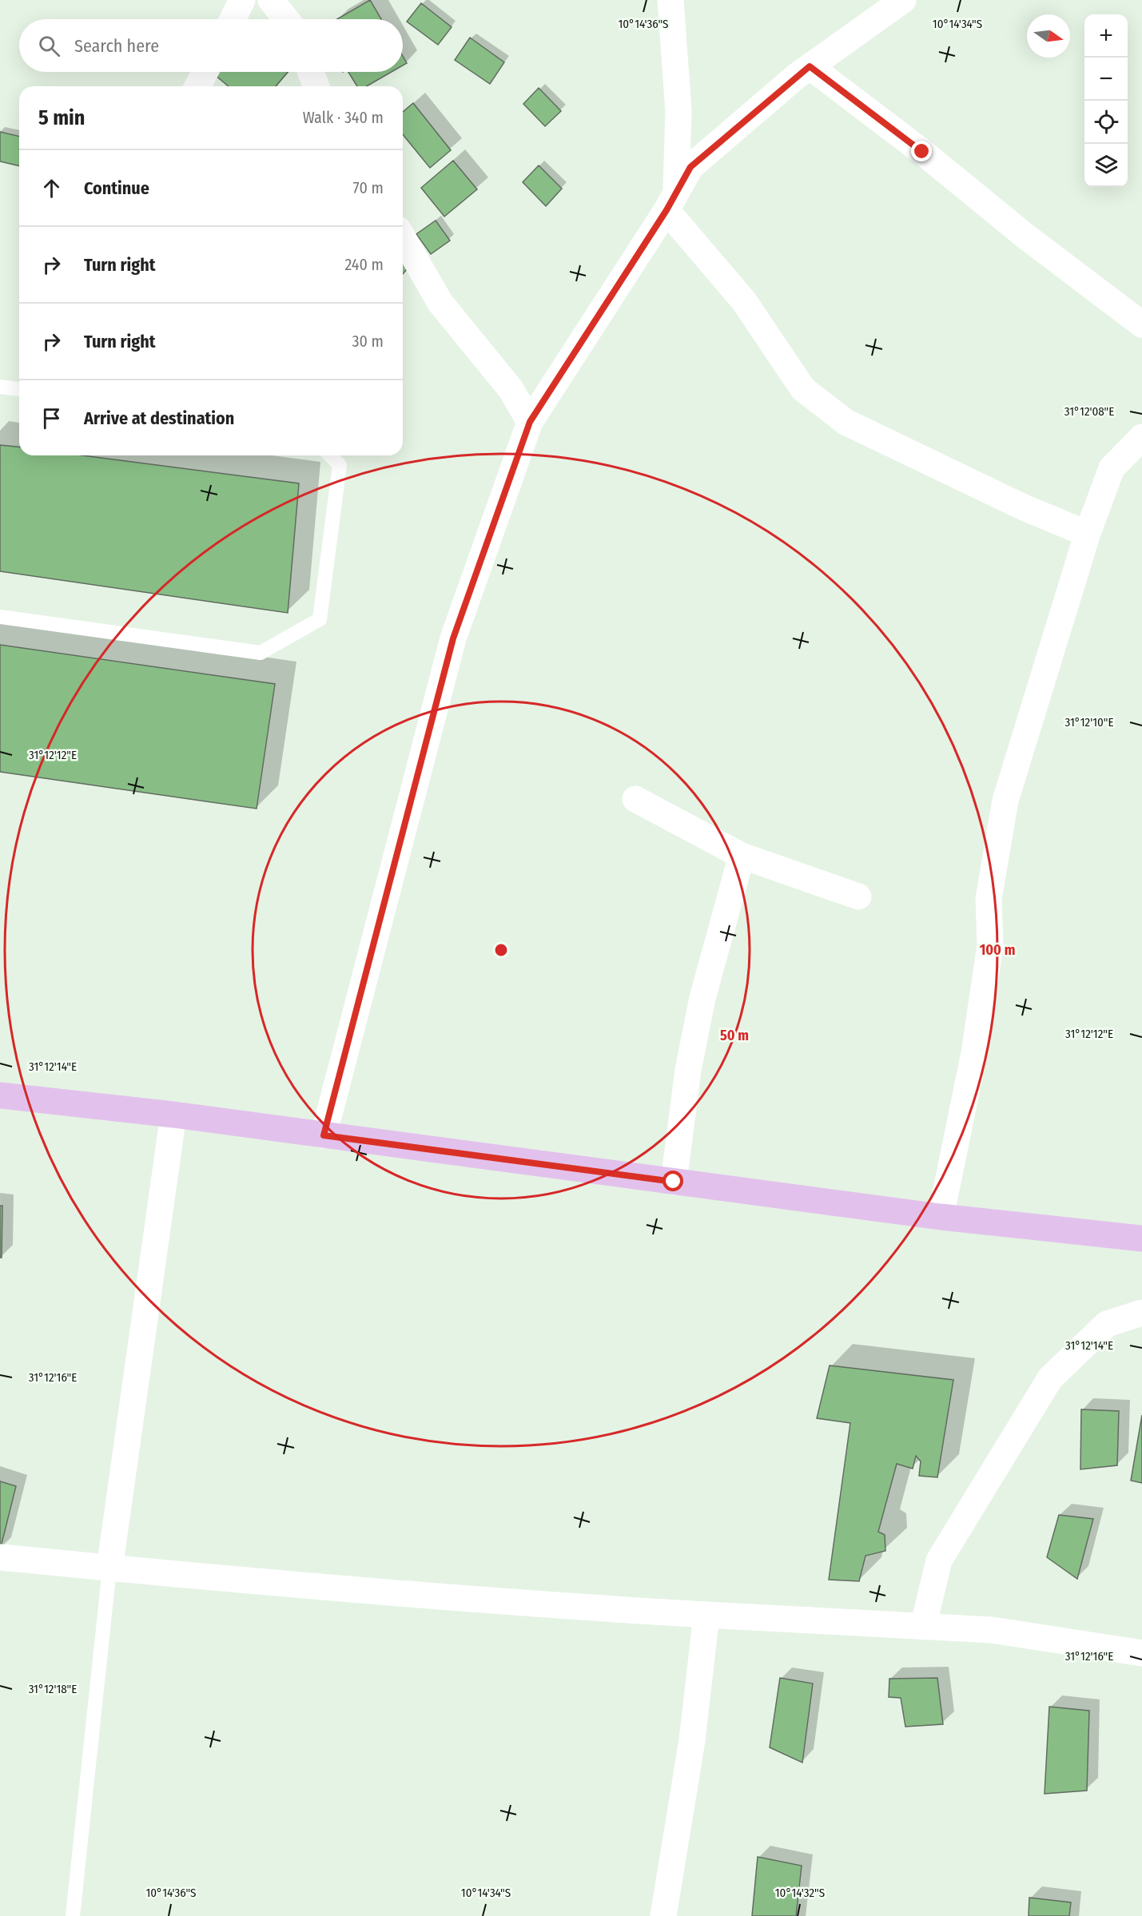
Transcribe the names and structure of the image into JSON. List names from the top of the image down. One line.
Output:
{"north":"right","page":{"map_buttons":["+","−"],"search":"Search here","heading":["5 min","Walk · 340 m"],"list":[["Continue","70 m"],["Turn right","240 m"],["Turn right","30 m"],"Arrive at destination"]},"coordinates":["10°14'36\"S","10°14'34\"S","31°12'08\"E","31°12'10\"E","31°12'12\"E","31°12'14\"E","31°12'16\"E","31°12'18\"E","10°14'32\"S"],"rings":["100 m","50 m"]}
